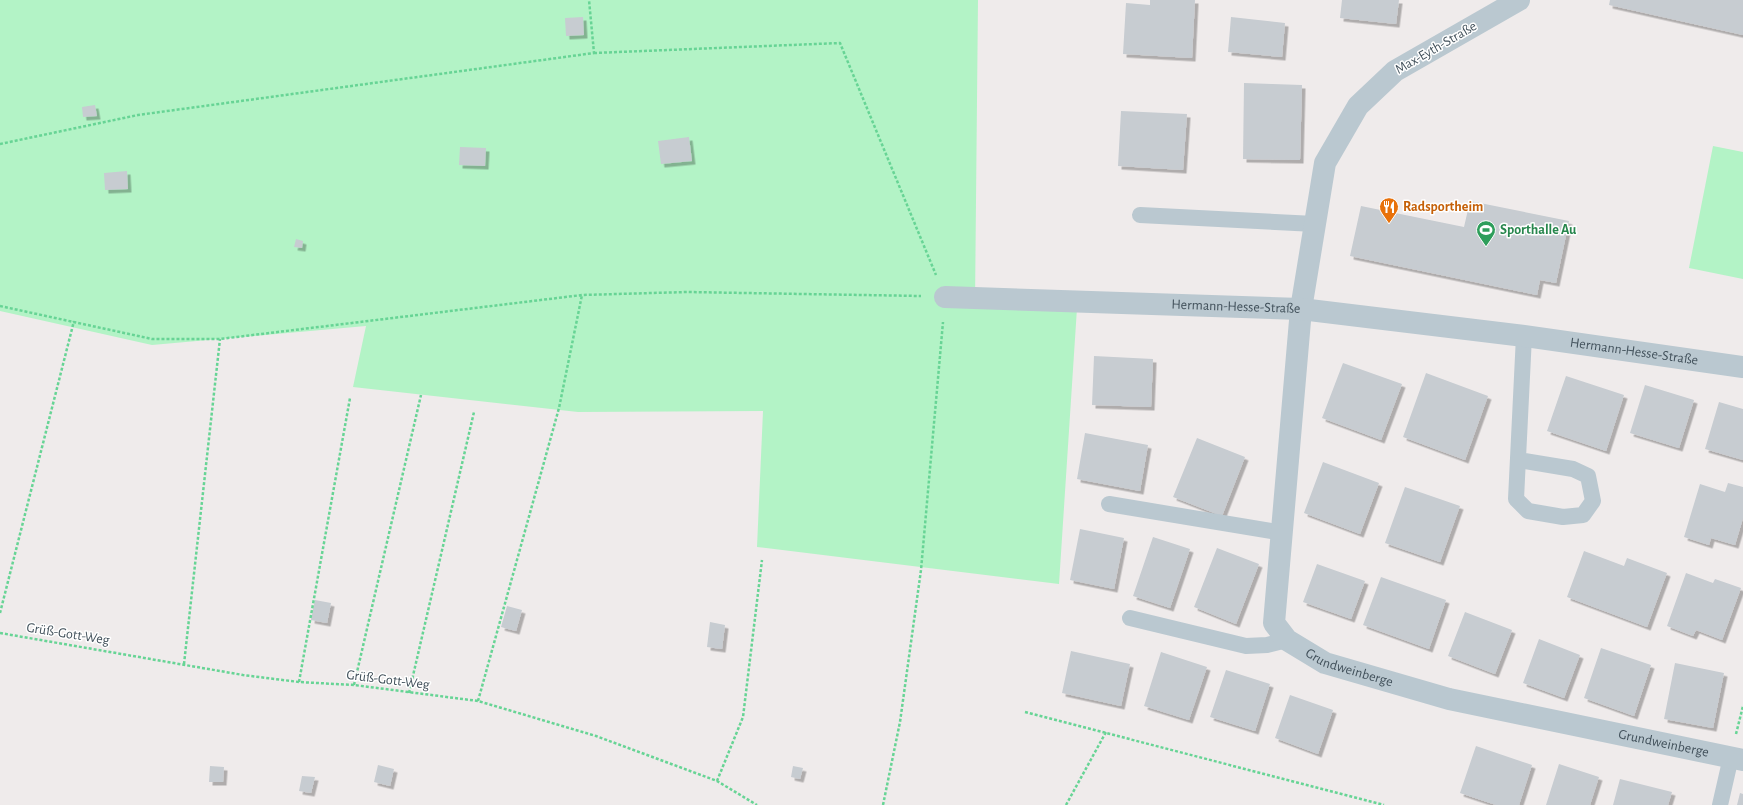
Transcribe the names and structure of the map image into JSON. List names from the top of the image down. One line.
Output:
{"streets":{"street":["Max-Eyth-Straße","Hermann-Hesse-Straße","Grundweinberge"],"path":["Grüß-Gott-Weg"]},"crossings":[["Max-Eyth-Straße","Hermann-Hesse-Straße"],["Max-Eyth-Straße","Grundweinberge"],["Hermann-Hesse-Straße","Grundweinberge"]],"places":{"restaurant":["Radsportheim"],"sports":["Sporthalle Au"]}}
